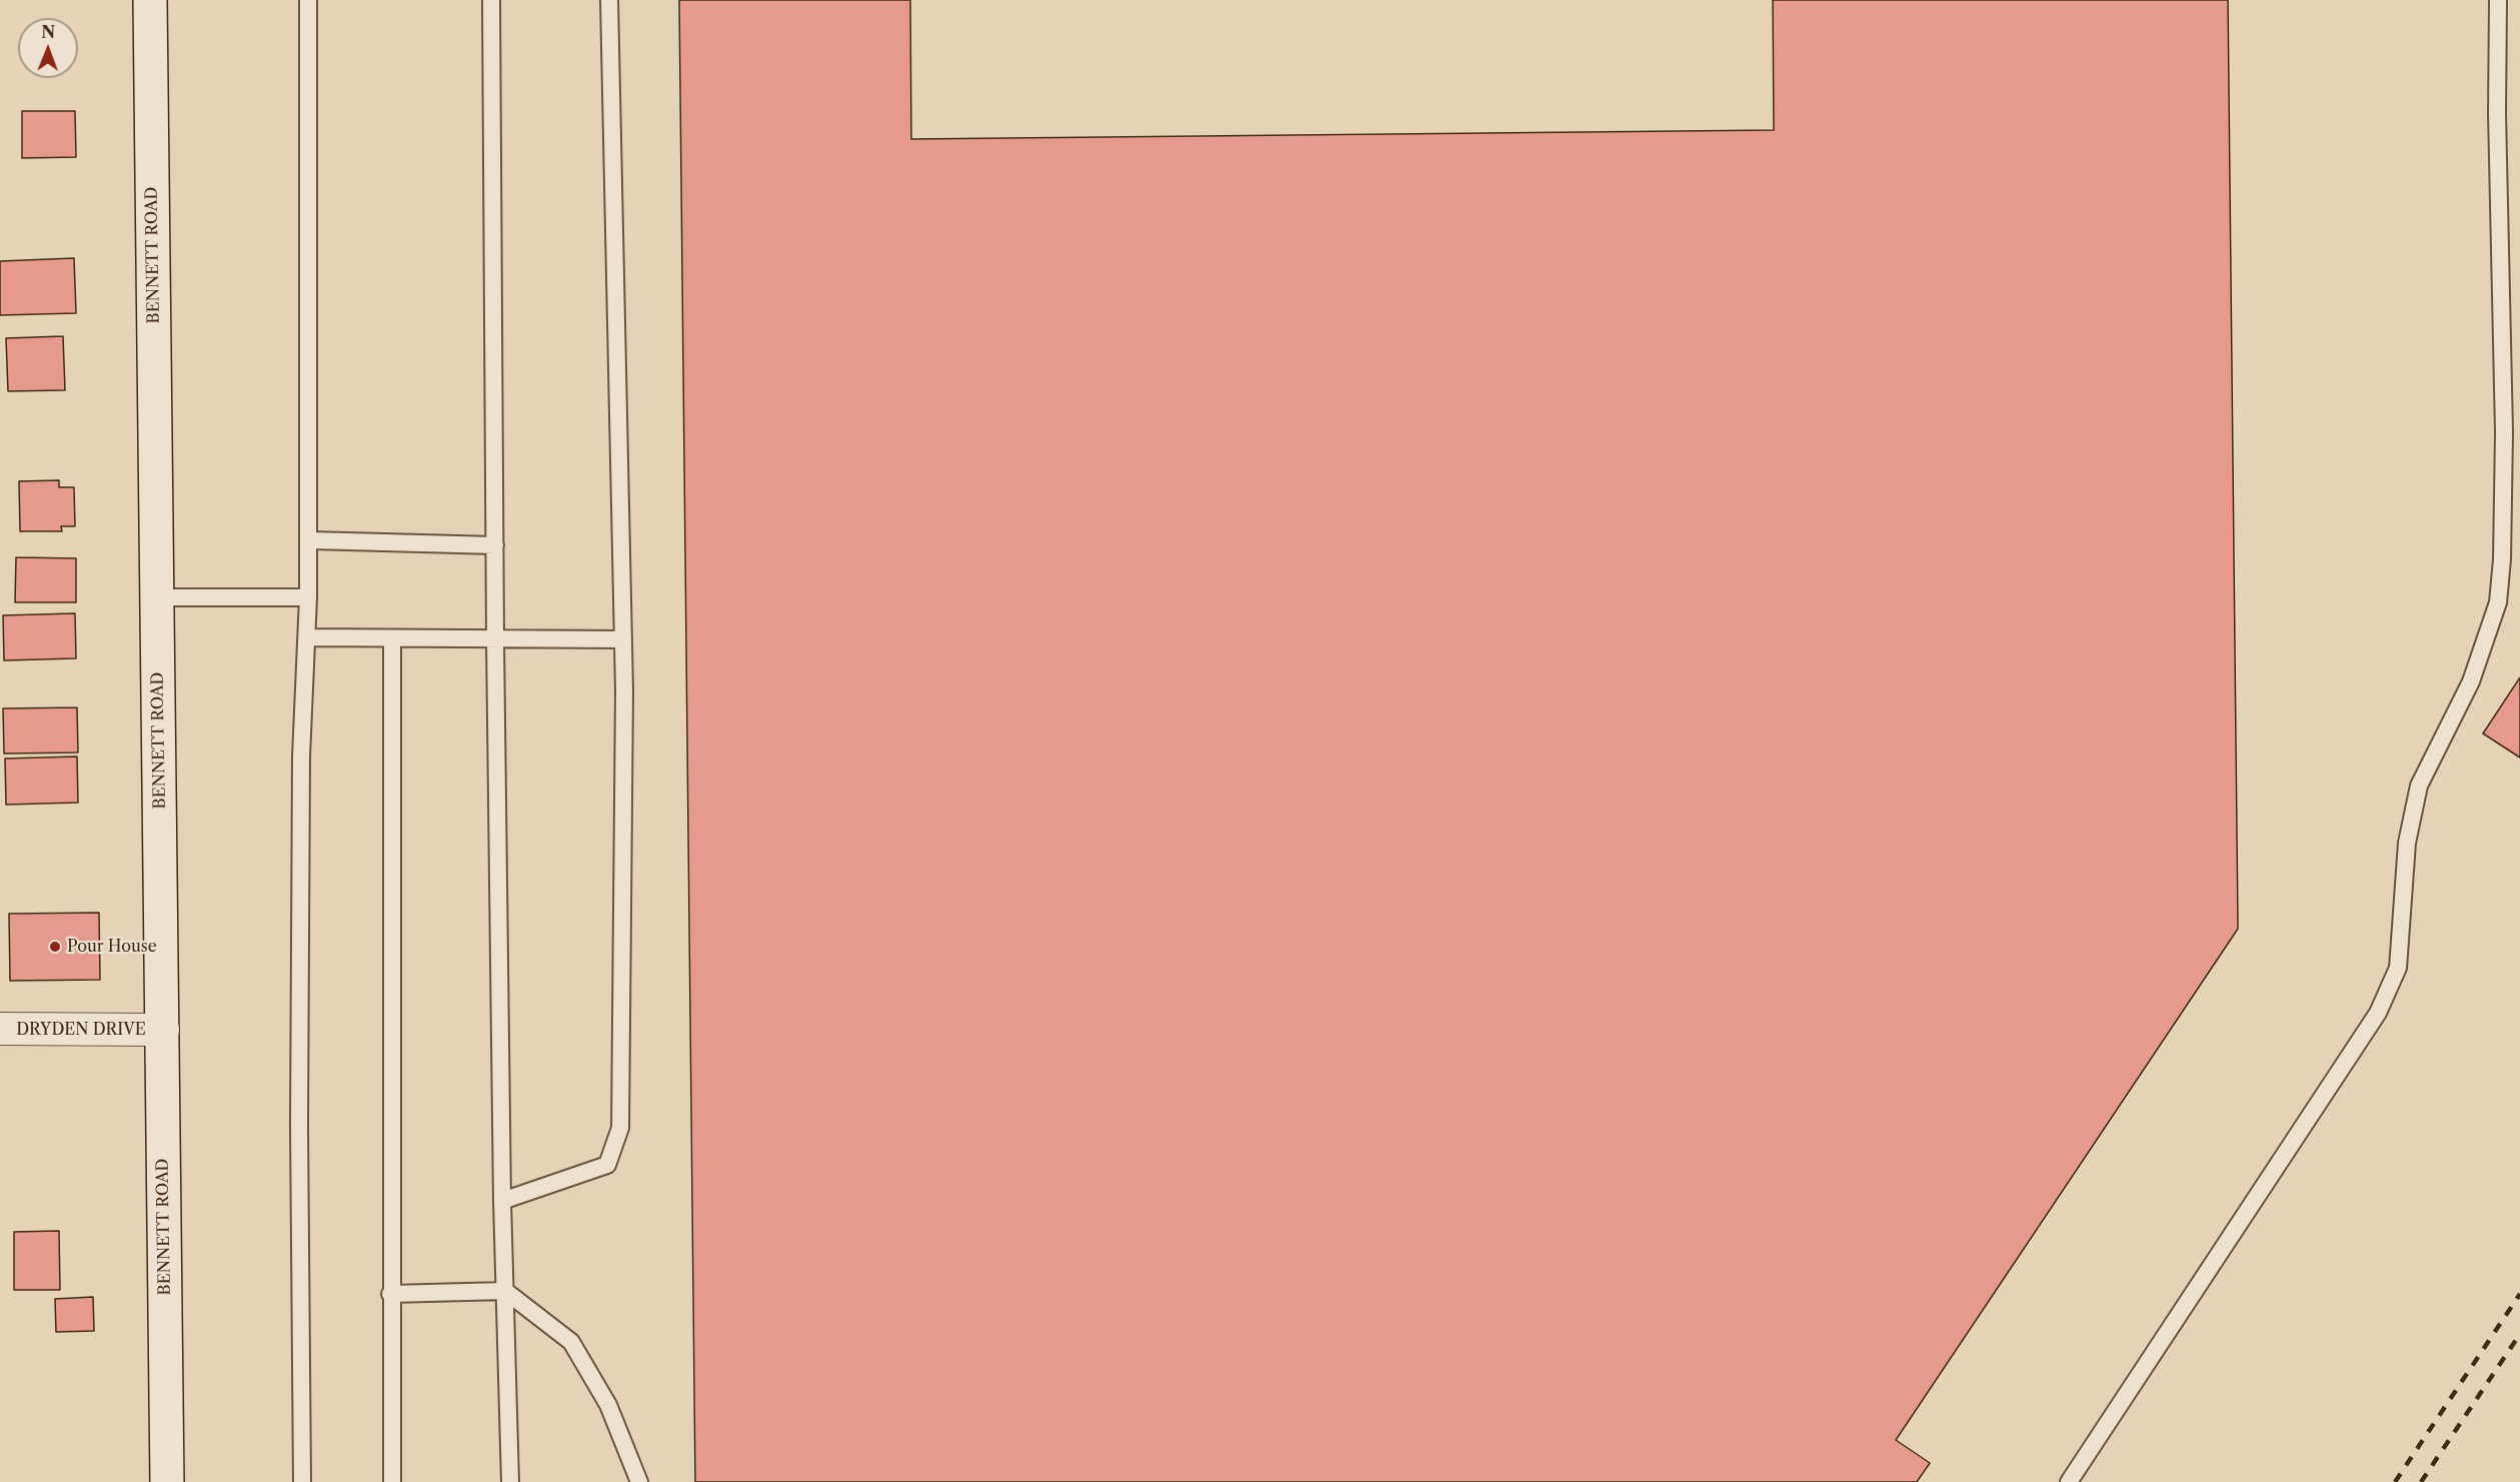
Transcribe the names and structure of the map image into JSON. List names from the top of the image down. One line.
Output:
{"streets":{"street":["BENNETT ROAD","DRYDEN DRIVE"]},"crossings":[["BENNETT ROAD","DRYDEN DRIVE"]],"places":["Pour House"],"north":"top"}
